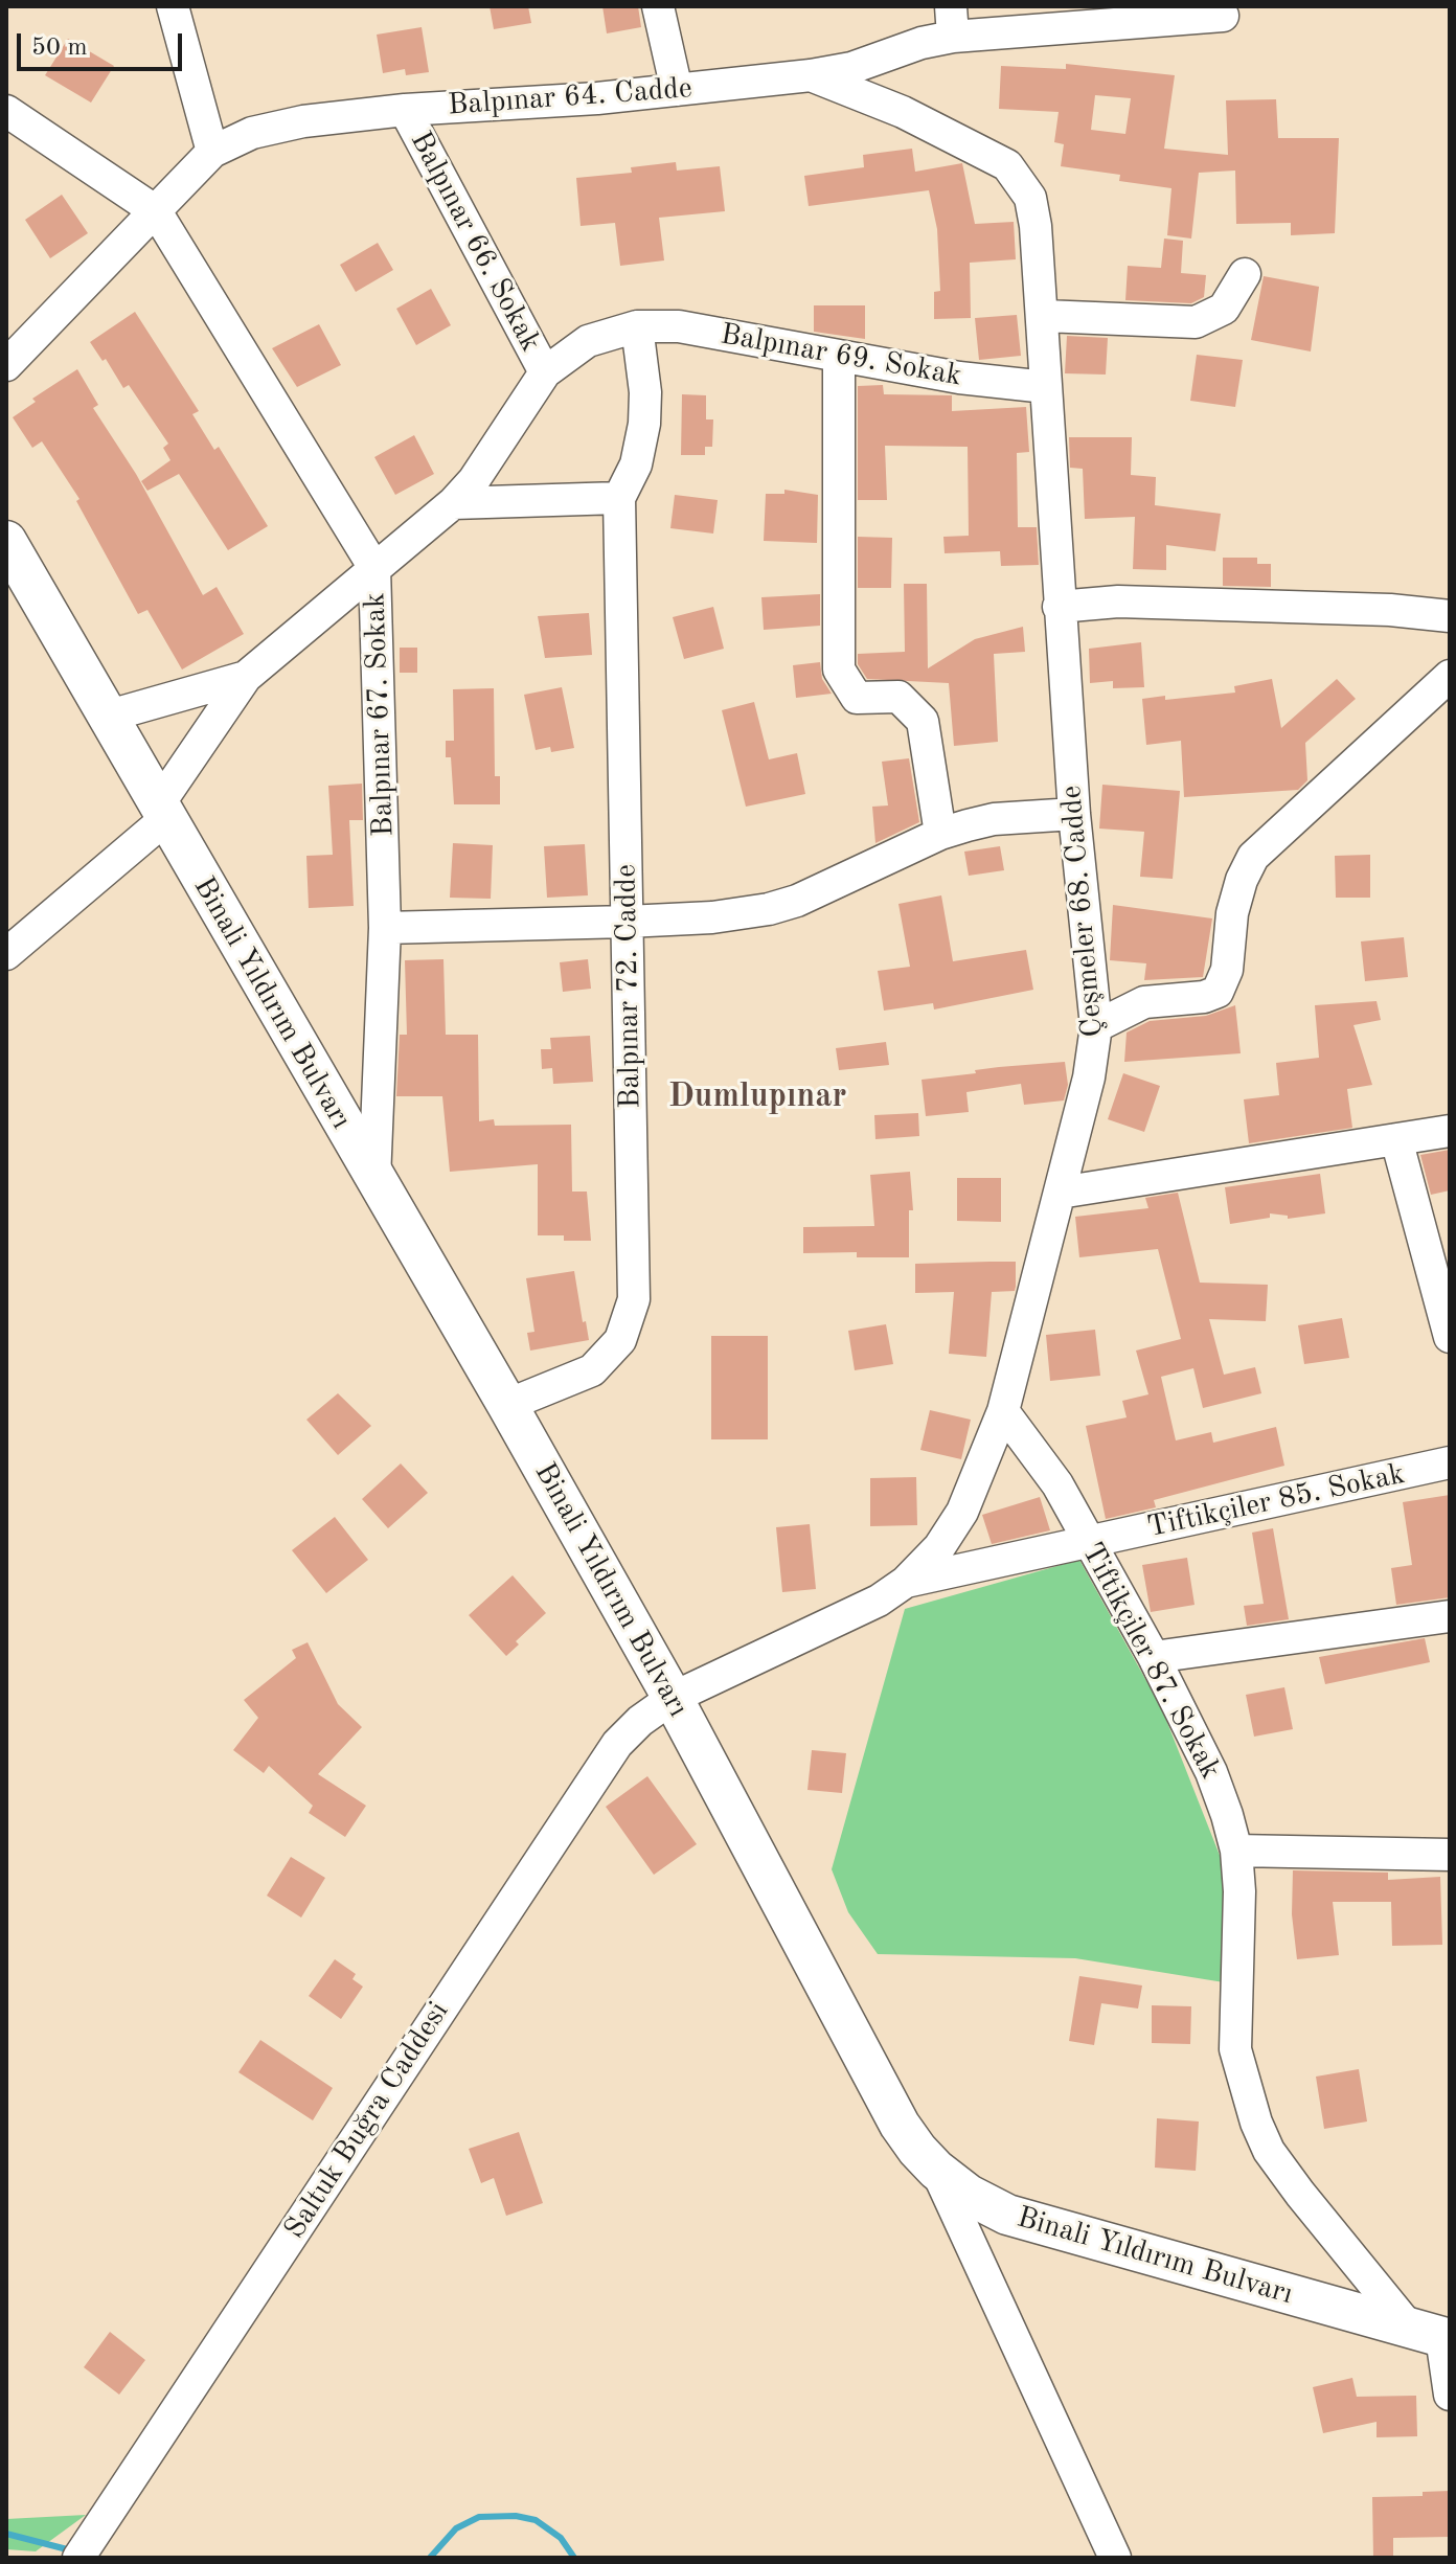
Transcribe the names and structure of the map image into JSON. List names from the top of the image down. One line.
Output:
{"streets":{"main road":["Binali Yıldırım Bulvarı"],"street":["Balpınar 64. Cadde","Balpınar 66. Sokak","Balpınar 69. Sokak","Balpınar 67. Sokak","Çeşmeler 68. Cadde","Balpınar 72. Cadde","Tiftikçiler 85. Sokak","Tiftikçiler 87. Sokak","Saltuk Buğra Caddesi"]},"crossings":[["Balpınar 64. Cadde","Balpınar 66. Sokak"],["Balpınar 64. Cadde","Balpınar 67. Sokak"],["Balpınar 64. Cadde","Çeşmeler 68. Cadde"],["Balpınar 66. Sokak","Balpınar 69. Sokak"],["Balpınar 69. Sokak","Çeşmeler 68. Cadde"],["Balpınar 67. Sokak","Binali Yıldırım Bulvarı"],["Çeşmeler 68. Cadde","Binali Yıldırım Bulvarı"],["Çeşmeler 68. Cadde","Tiftikçiler 85. Sokak"],["Çeşmeler 68. Cadde","Tiftikçiler 87. Sokak"],["Çeşmeler 68. Cadde","Saltuk Buğra Caddesi"],["Balpınar 72. Cadde","Binali Yıldırım Bulvarı"],["Binali Yıldırım Bulvarı","Tiftikçiler 87. Sokak"],["Binali Yıldırım Bulvarı","Saltuk Buğra Caddesi"],["Tiftikçiler 85. Sokak","Tiftikçiler 87. Sokak"]],"districts":["Dumlupınar"],"scale_bar":"50 m"}
